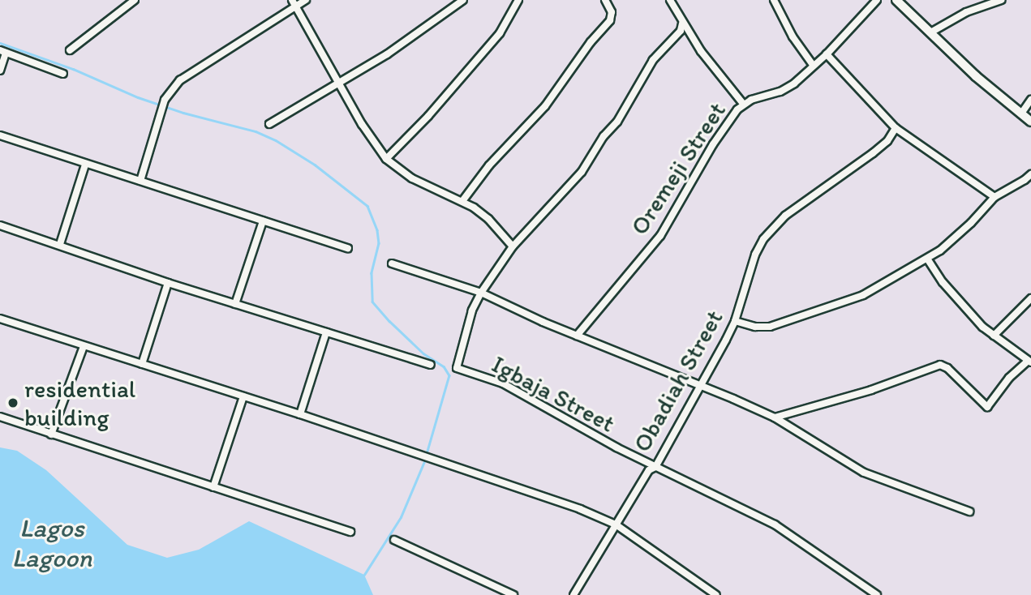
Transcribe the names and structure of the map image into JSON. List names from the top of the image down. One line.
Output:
{"streets":{"street":["Oremeji Street","Obadiah Street","Igbaja Street"]},"crossings":[["Obadiah Street","Igbaja Street"]],"water":["Lagos Lagoon"],"places":["residential building"]}
